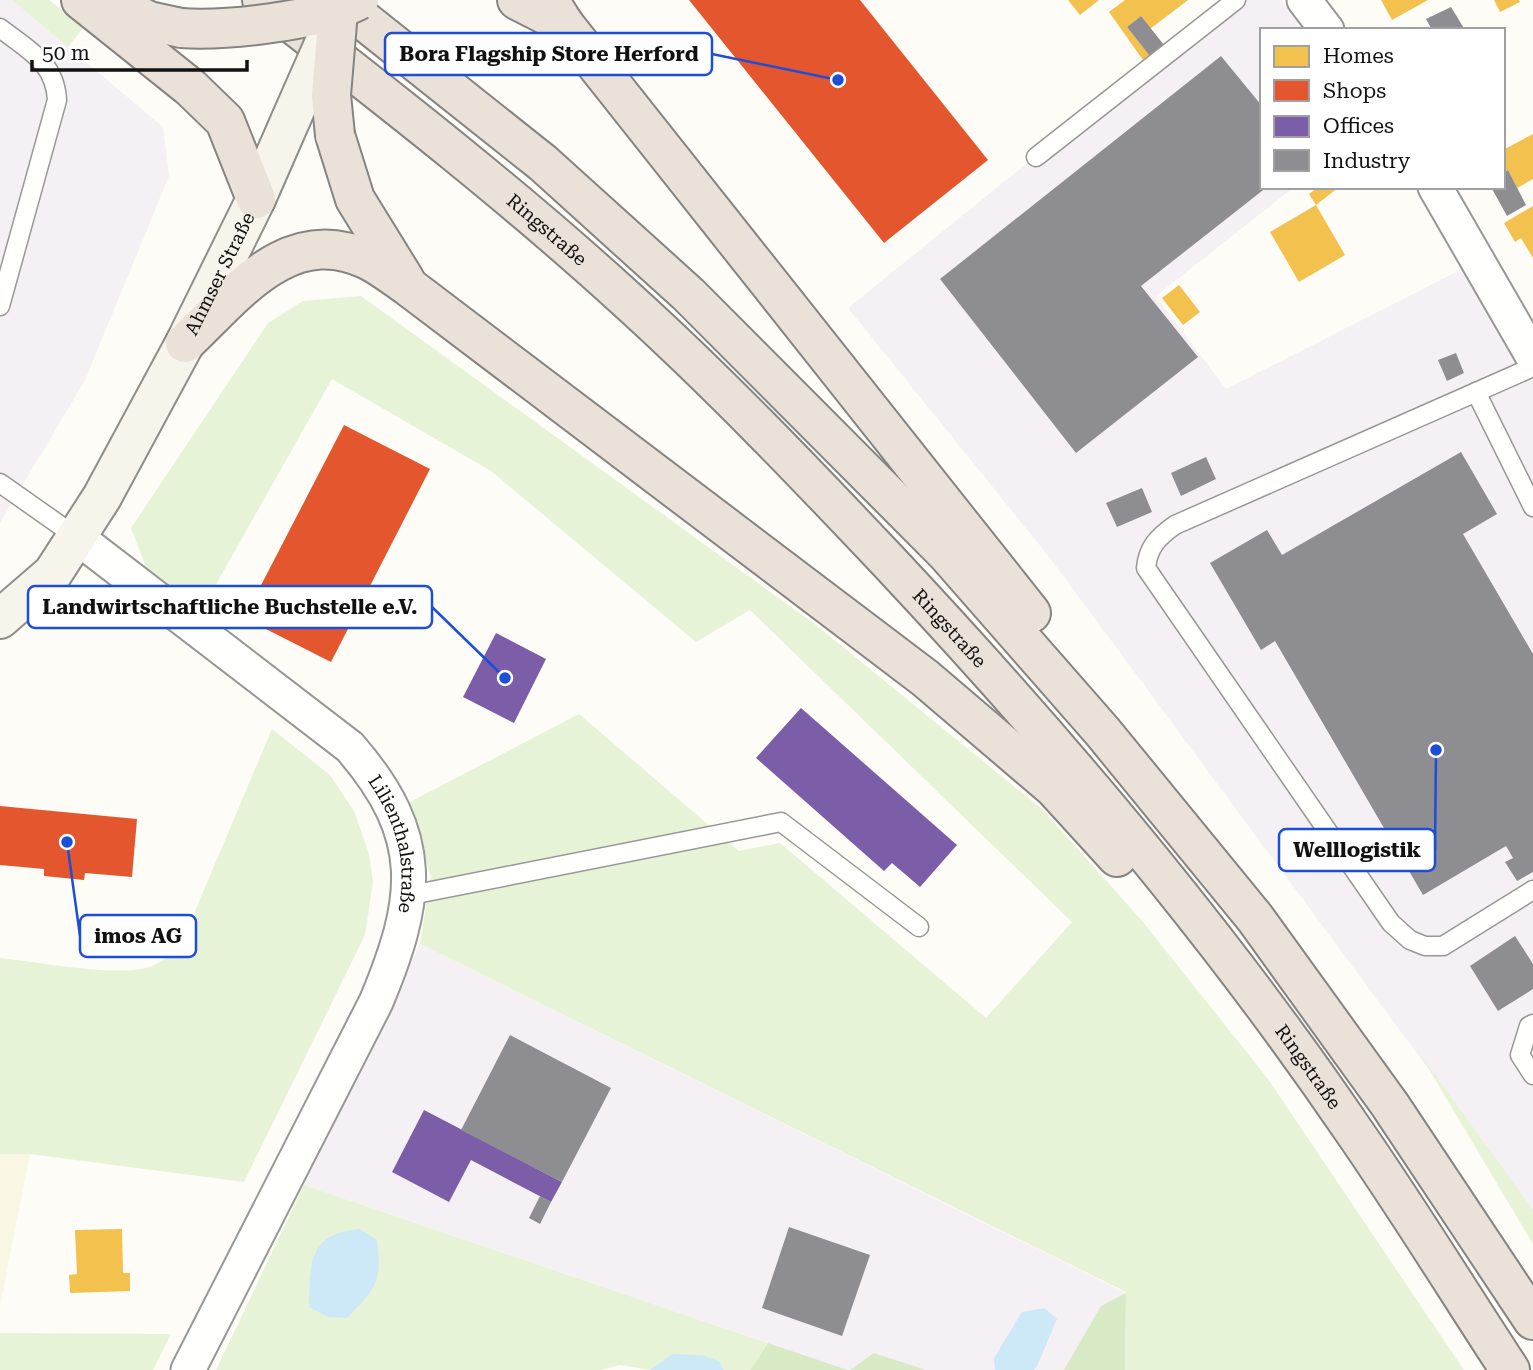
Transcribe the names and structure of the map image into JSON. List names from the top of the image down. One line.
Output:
{"streets":{"highway":["Ringstraße"],"street":["Ahmser Straße","Lilienthalstraße"]},"crossings":[["Ahmser Straße","Lilienthalstraße"]],"places":["Bora Flagship Store Herford","Landwirtschaftliche Buchstelle e.V.","Welllogistik","imos AG"],"legend":["Homes","Shops","Offices","Industry"],"scale_bar":"50 m"}
